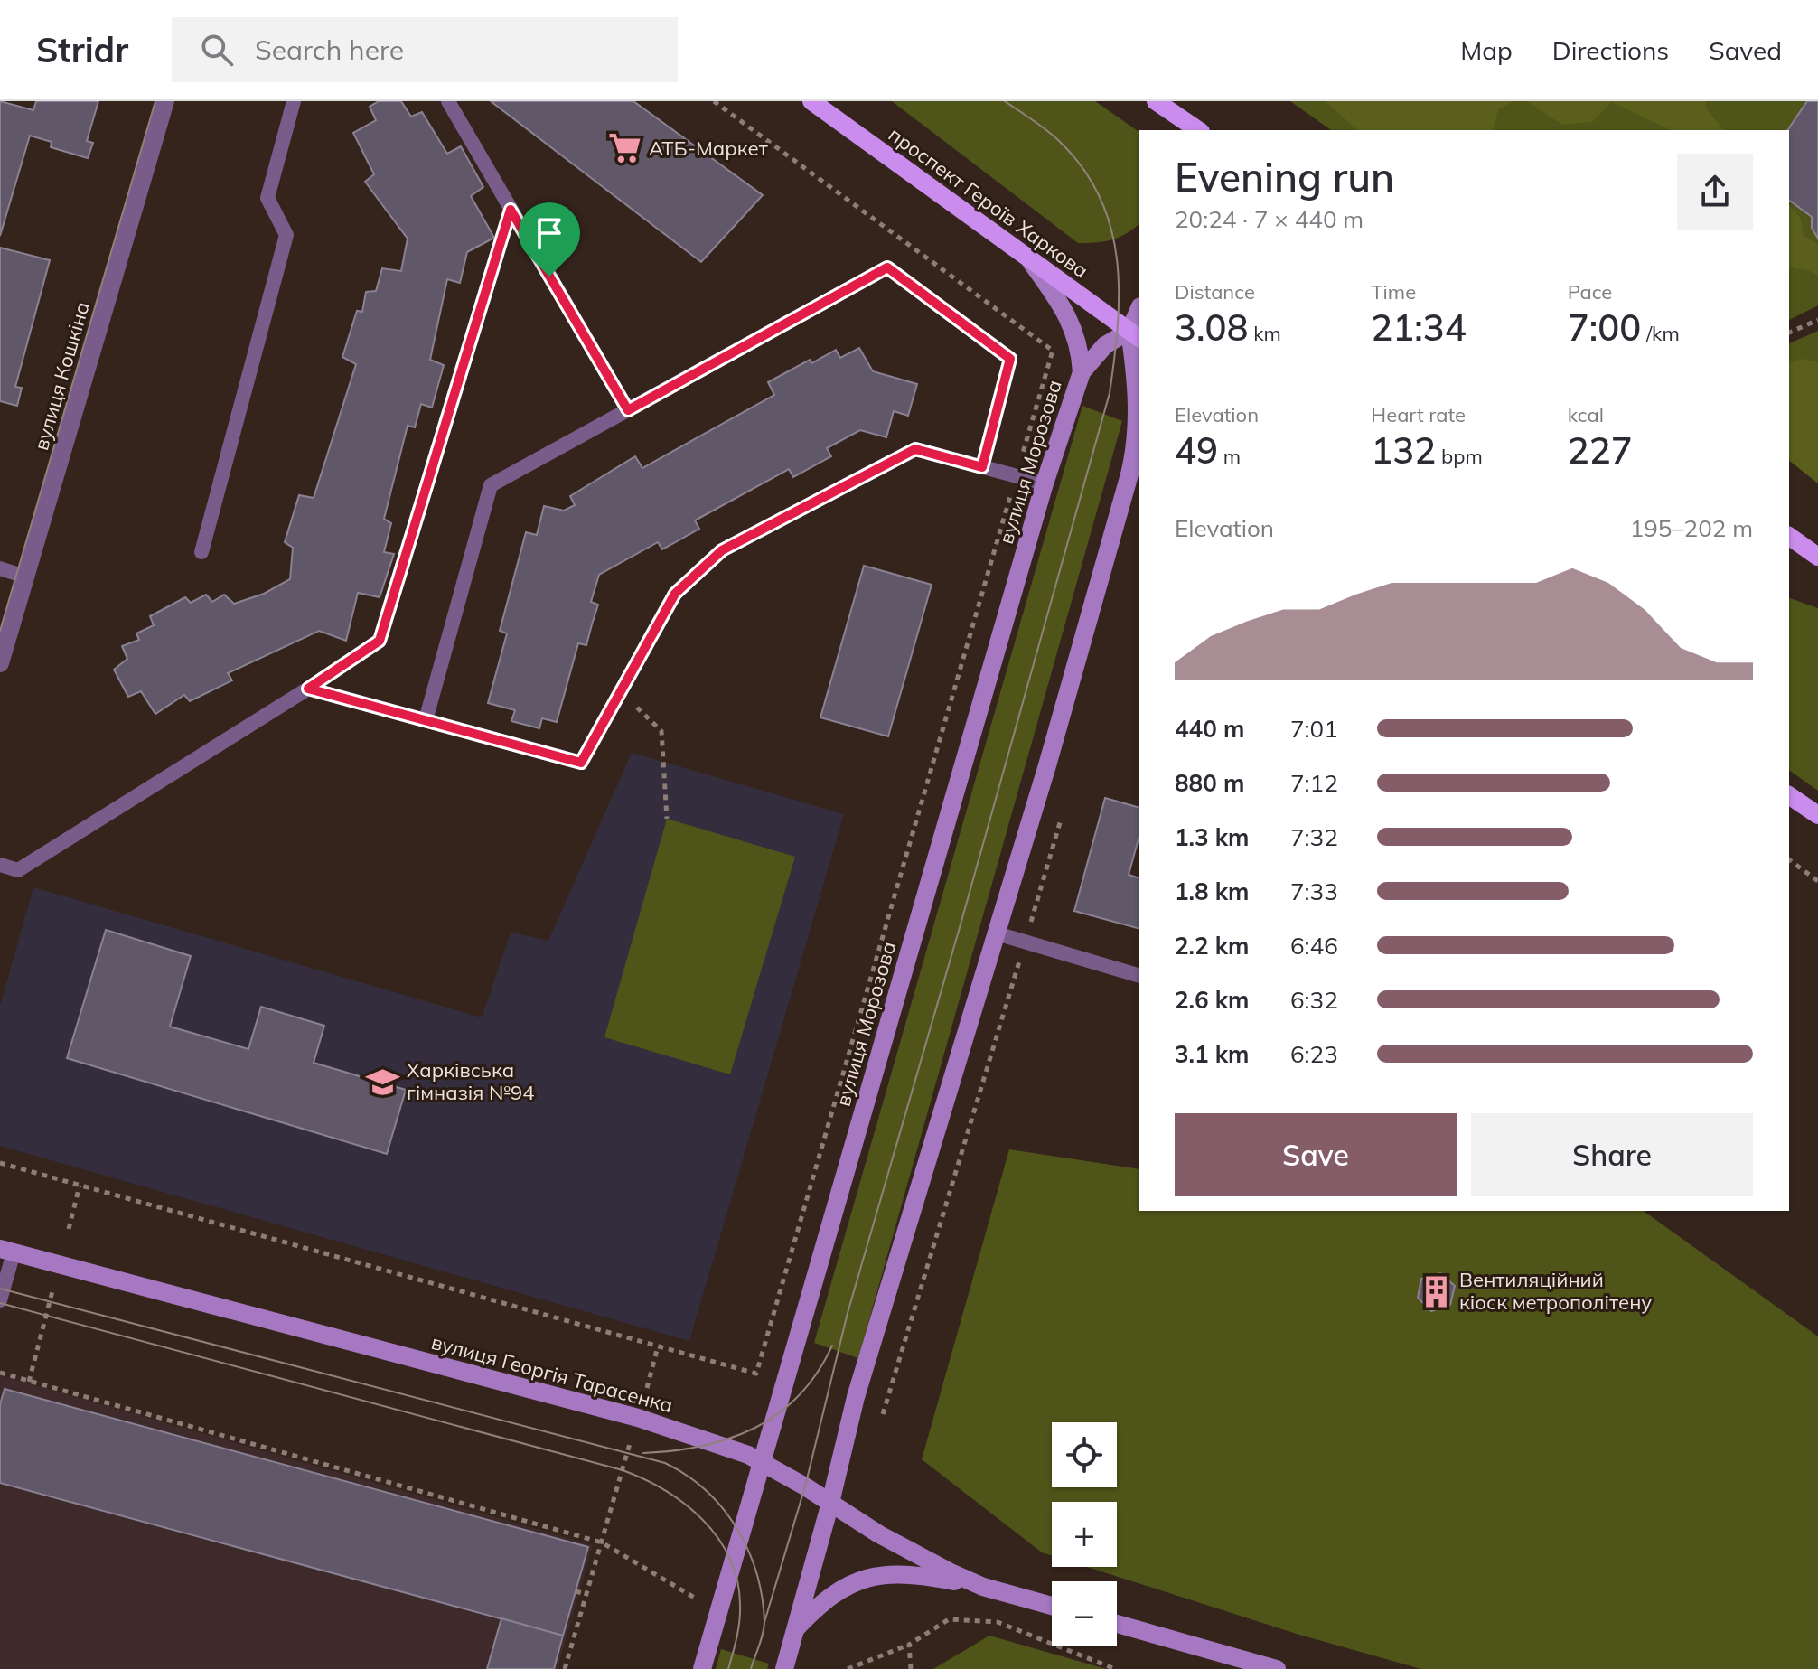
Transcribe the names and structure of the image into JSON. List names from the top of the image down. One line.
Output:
{"streets":{"main road":["проспект Героїв Харкова","вулиця Морозова","вулиця Георгія Тарасенка"],"street":["вулиця Кошкіна"]},"crossings":[["проспект Героїв Харкова","вулиця Морозова"],["вулиця Морозова","вулиця Георгія Тарасенка"]],"places":{"supermarket":["АТБ-Маркет"],"school or university":["Харківська гімназія №94"],"building":["Вентиляційний кіоск метрополітену"]},"page":{"header":"Stridr","search":"Search here","nav":["Map","Directions","Saved"],"heading":["Evening run","20:24 · 7 × 440 m"],"stats":[["Distance","3.08 km"],["Time","21:34"],["Pace","7:00 /km"],["Elevation","49 m"],["Heart rate","132 bpm"],["kcal","227"]],"chart":["Elevation","195–202 m"],"list":[{"name":"440 m","note":"7:01"},{"name":"880 m","note":"7:12"},{"name":"1.3 km","note":"7:32"},{"name":"1.8 km","note":"7:33"},{"name":"2.2 km","note":"6:46"},{"name":"2.6 km","note":"6:32"},{"name":"3.1 km","note":"6:23"}],"buttons":["Save","Share"],"map_buttons":["+","−"]}}
